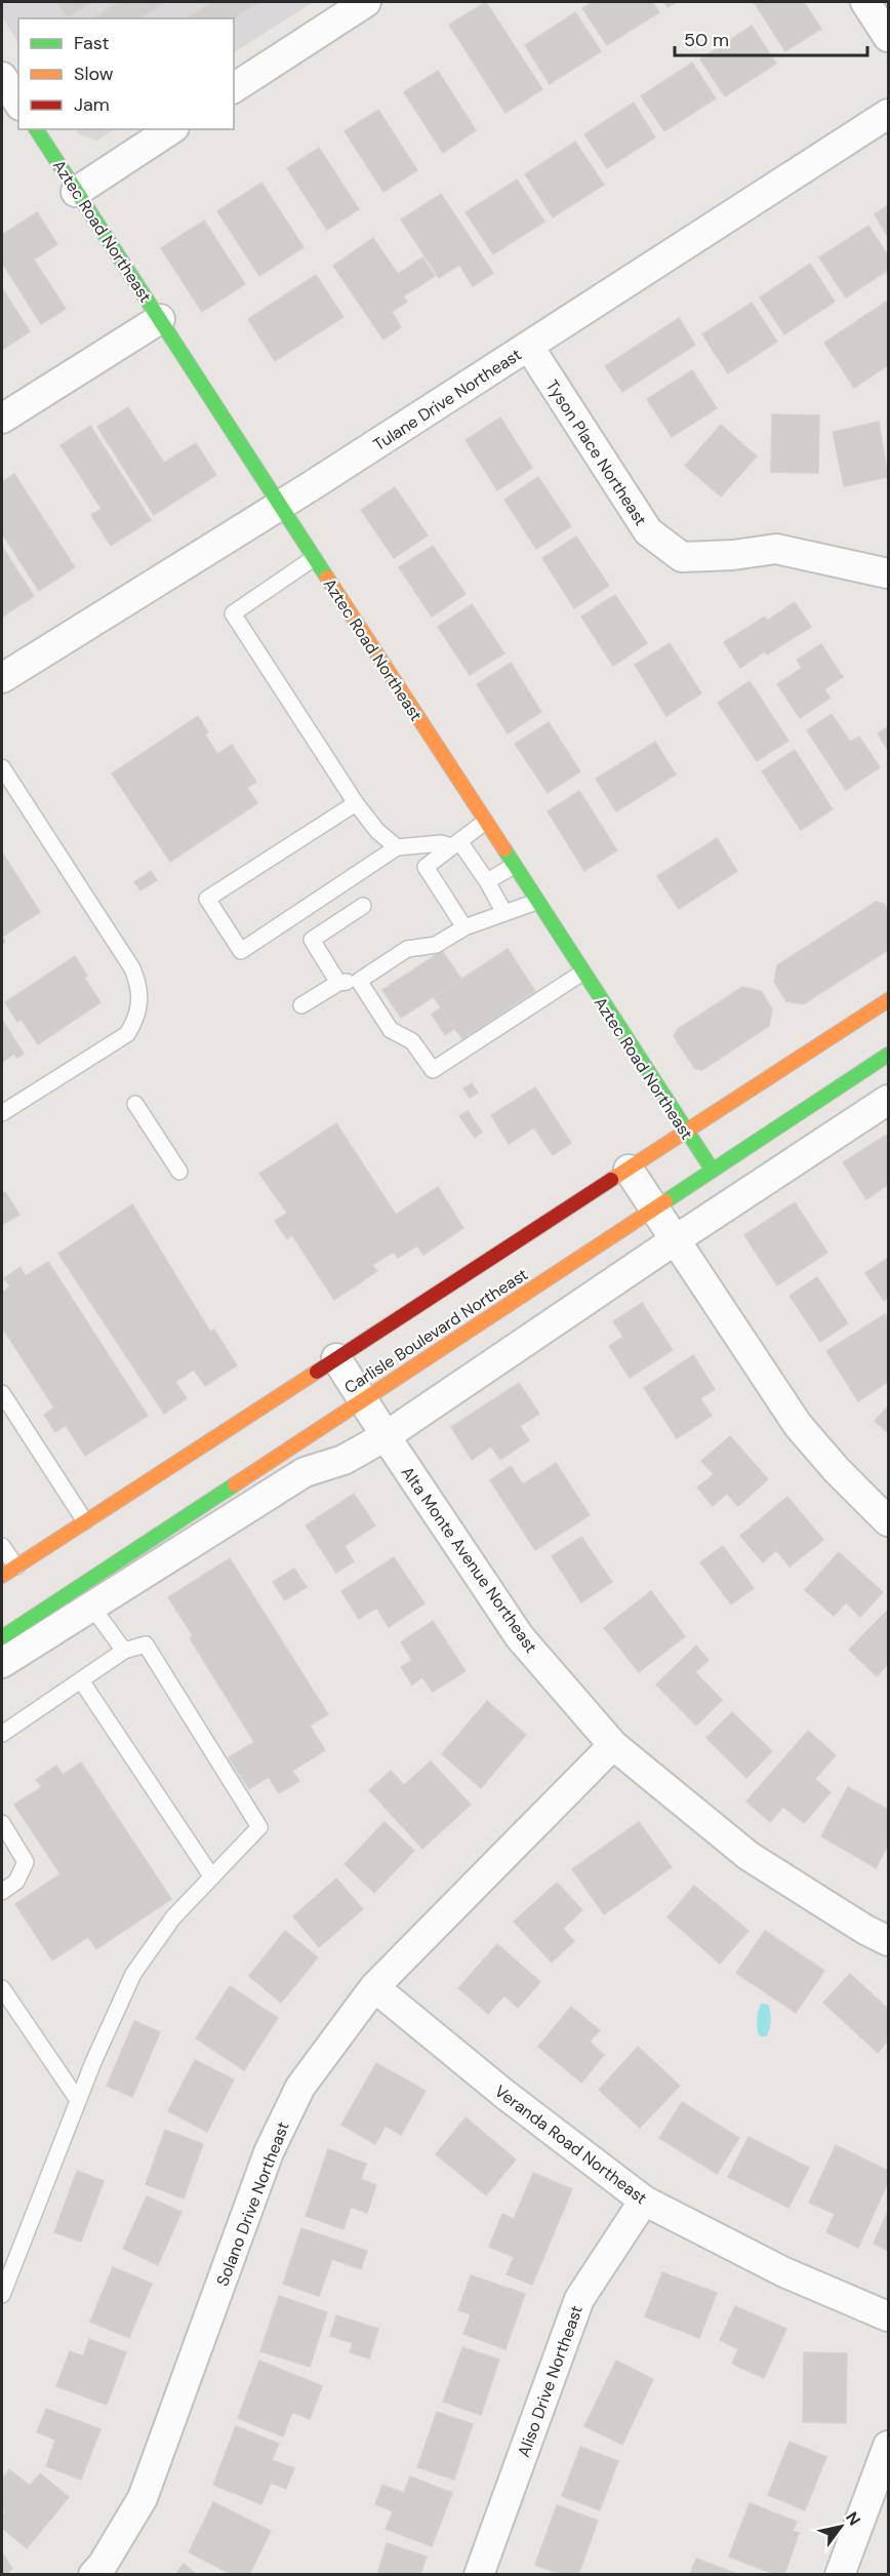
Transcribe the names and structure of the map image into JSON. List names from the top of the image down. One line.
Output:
{"streets":{"main road":["Aztec Road Northeast","Carlisle Boulevard Northeast"],"street":["Tulane Drive Northeast","Tyson Place Northeast","Alta Monte Avenue Northeast","Veranda Road Northeast","Solano Drive Northeast","Aliso Drive Northeast"]},"crossings":[["Aztec Road Northeast","Tulane Drive Northeast"],["Aztec Road Northeast","Carlisle Boulevard Northeast"],["Tulane Drive Northeast","Tyson Place Northeast"],["Carlisle Boulevard Northeast","Alta Monte Avenue Northeast"],["Alta Monte Avenue Northeast","Solano Drive Northeast"],["Veranda Road Northeast","Solano Drive Northeast"],["Veranda Road Northeast","Aliso Drive Northeast"]],"legend":["Fast","Slow","Jam"],"scale_bar":"50 m","north":"top right"}
